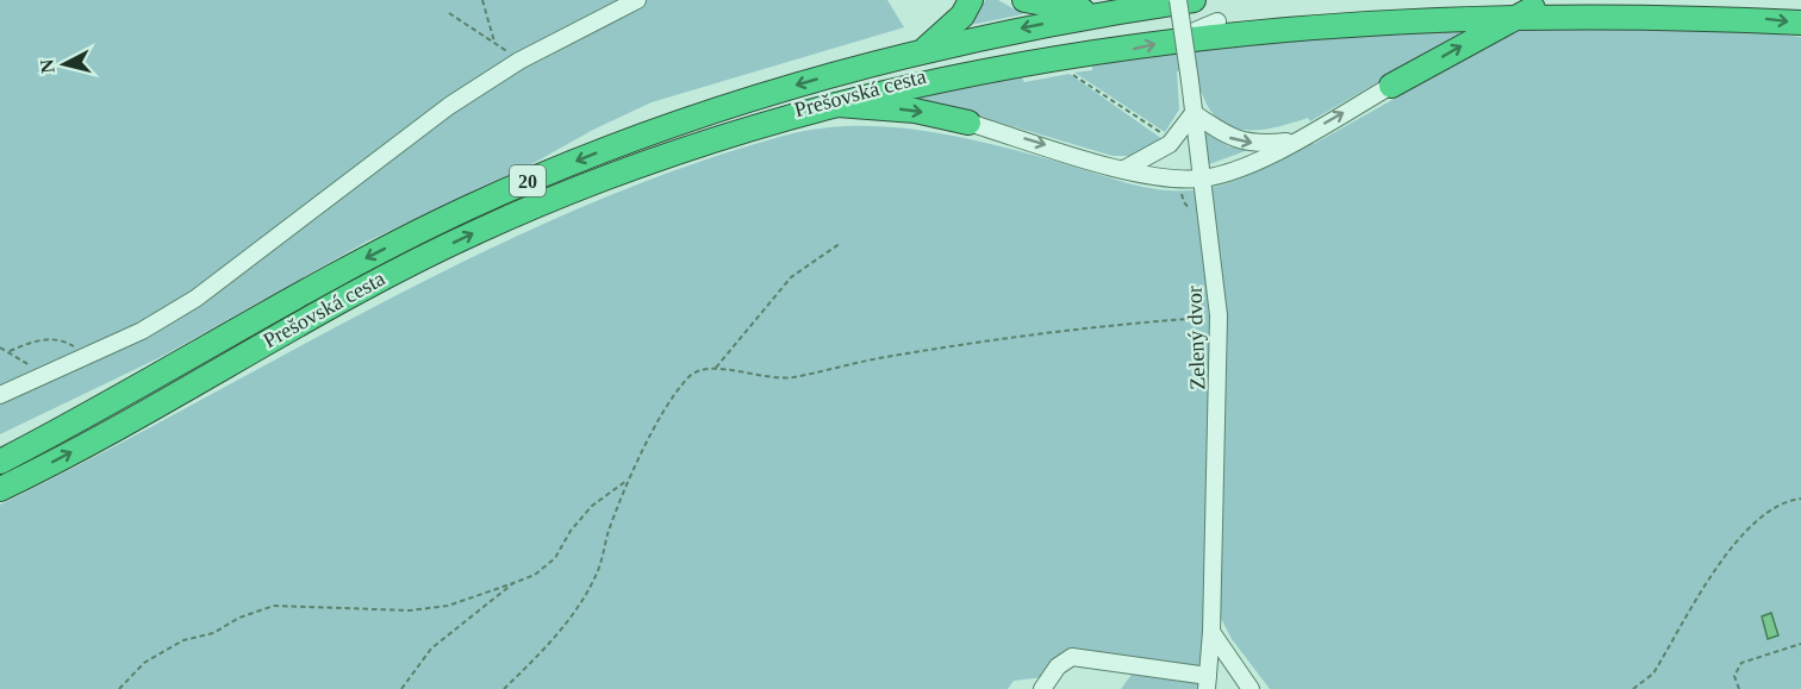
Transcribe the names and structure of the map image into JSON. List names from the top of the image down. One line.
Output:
{"streets":{"highway":["Prešovská cesta","20"],"street":["Zelený dvor"]},"north":"left"}
